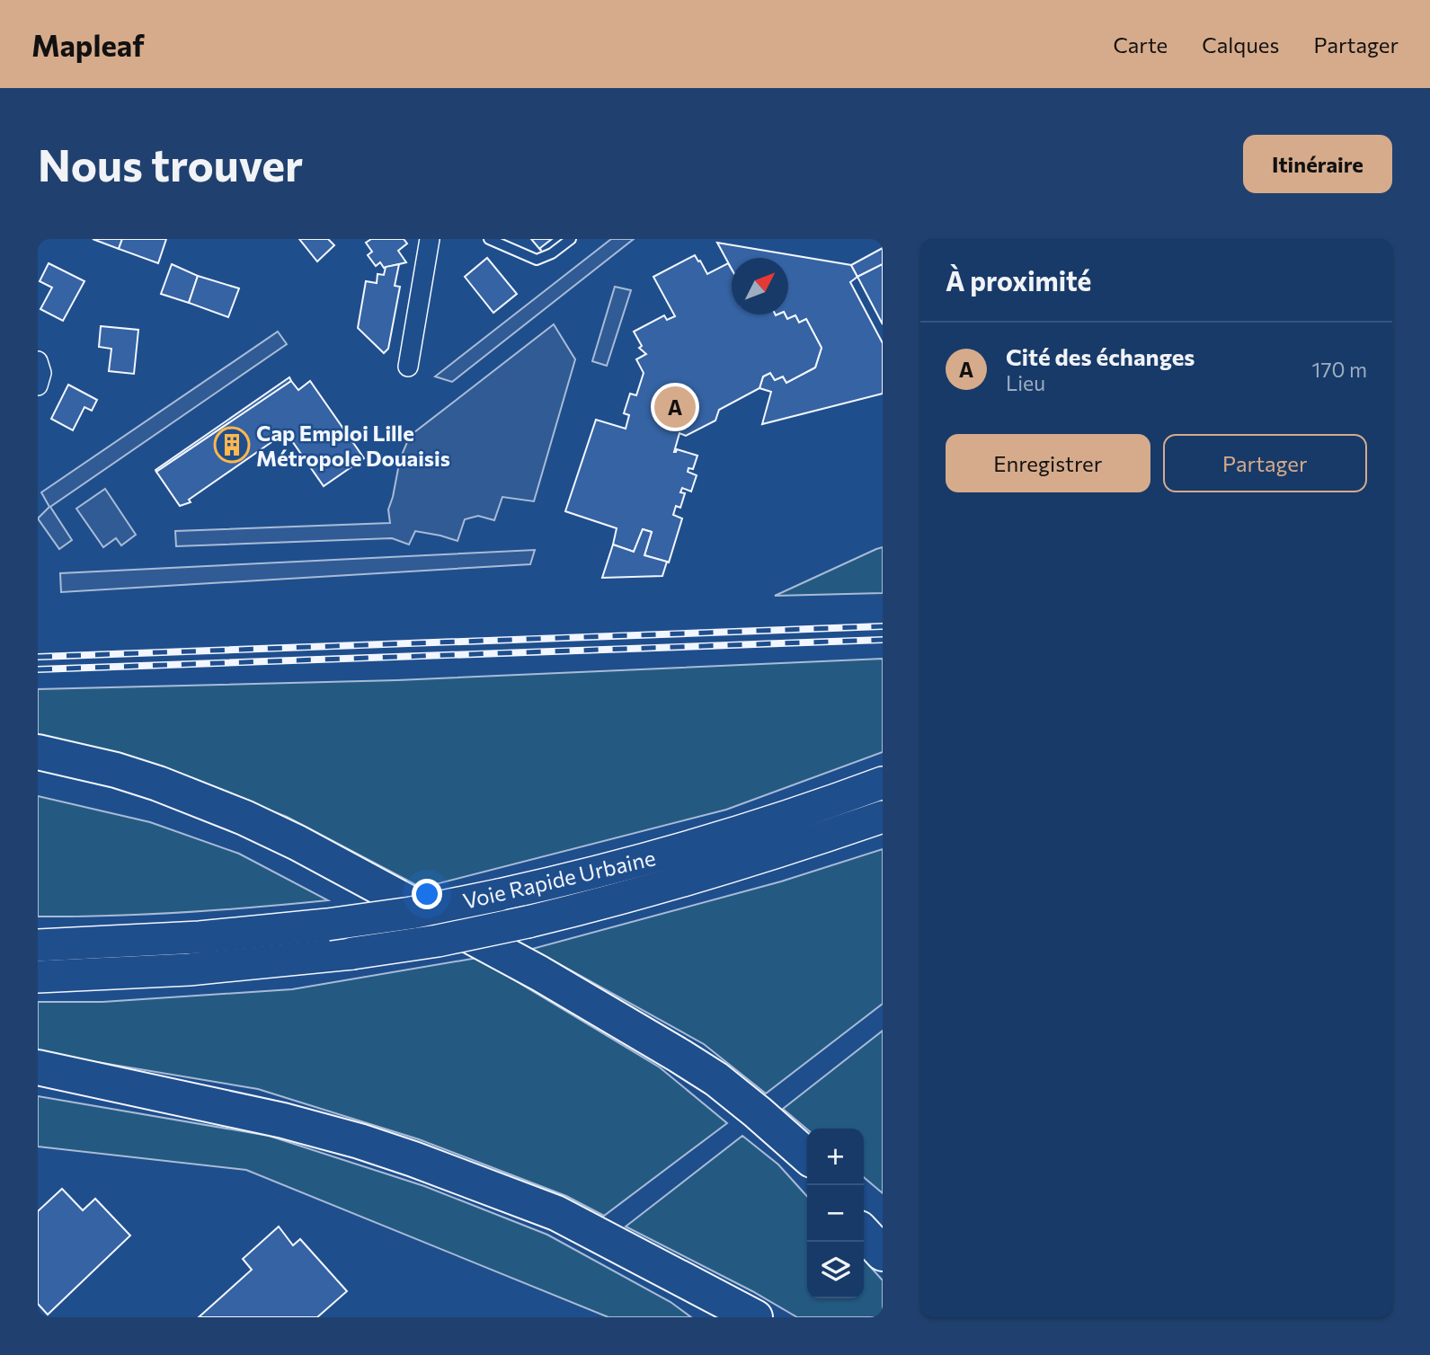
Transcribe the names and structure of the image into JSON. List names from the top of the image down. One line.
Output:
{"streets":{"highway":["Voie Rapide Urbaine"]},"places":{"building":["Cap Emploi Lille Métropole Douaisis"]},"north":"top right","page":{"header":"Mapleaf","nav":["Carte","Calques","Partager"],"buttons":["Itinéraire",["Enregistrer","Partager"]],"title":"Nous trouver","heading":"À proximité","list":[{"mark":"A","name":"Cité des échanges","note":"Lieu","value":"170 m"}],"pins":"A","map_buttons":["+","−"]}}
